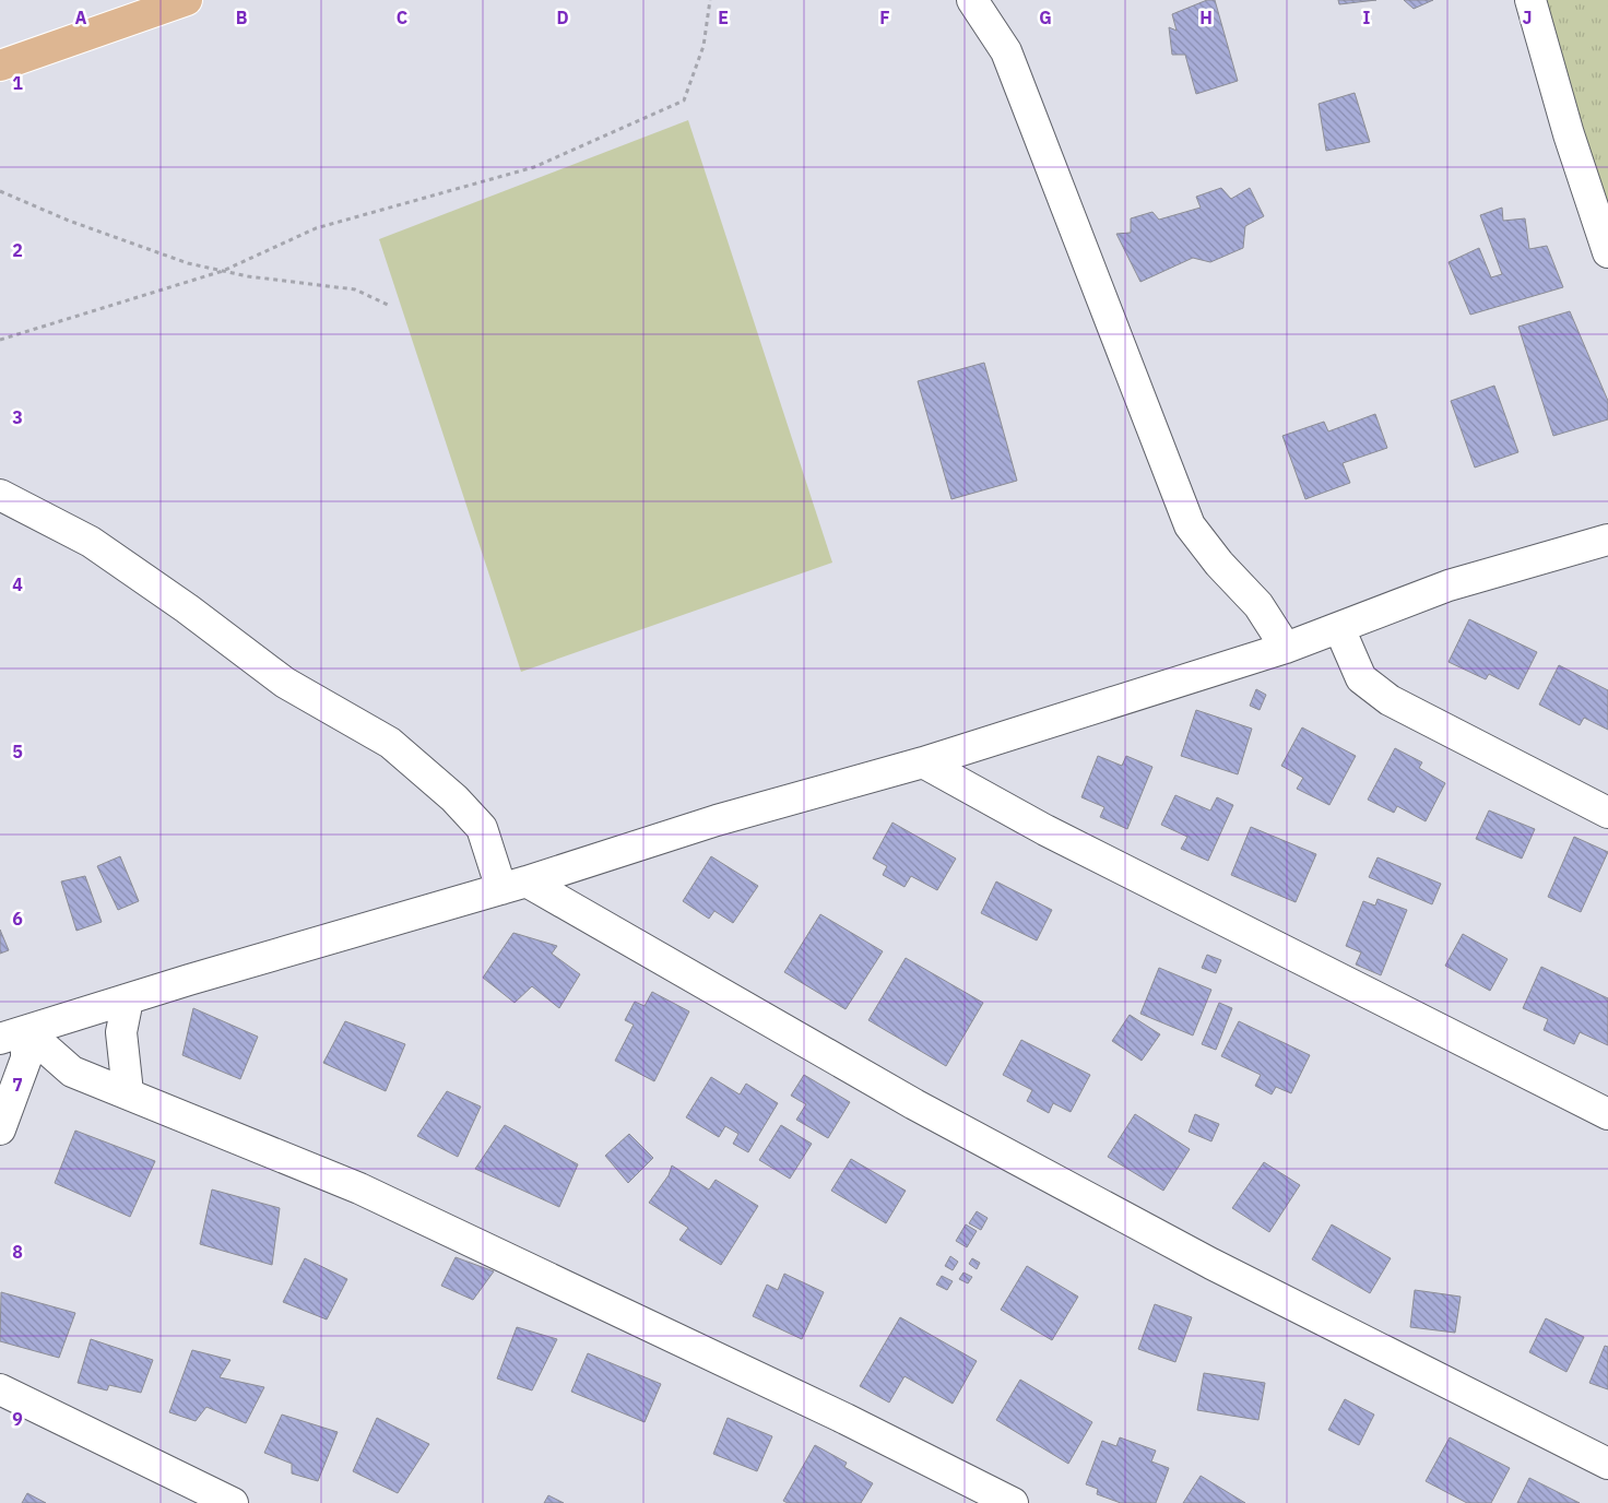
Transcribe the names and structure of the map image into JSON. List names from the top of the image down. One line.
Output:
{"grid":{"columns":["A","B","C","D","E","F","G","H","I","J"],"rows":["1","2","3","4","5","6","7","8","9"]}}
